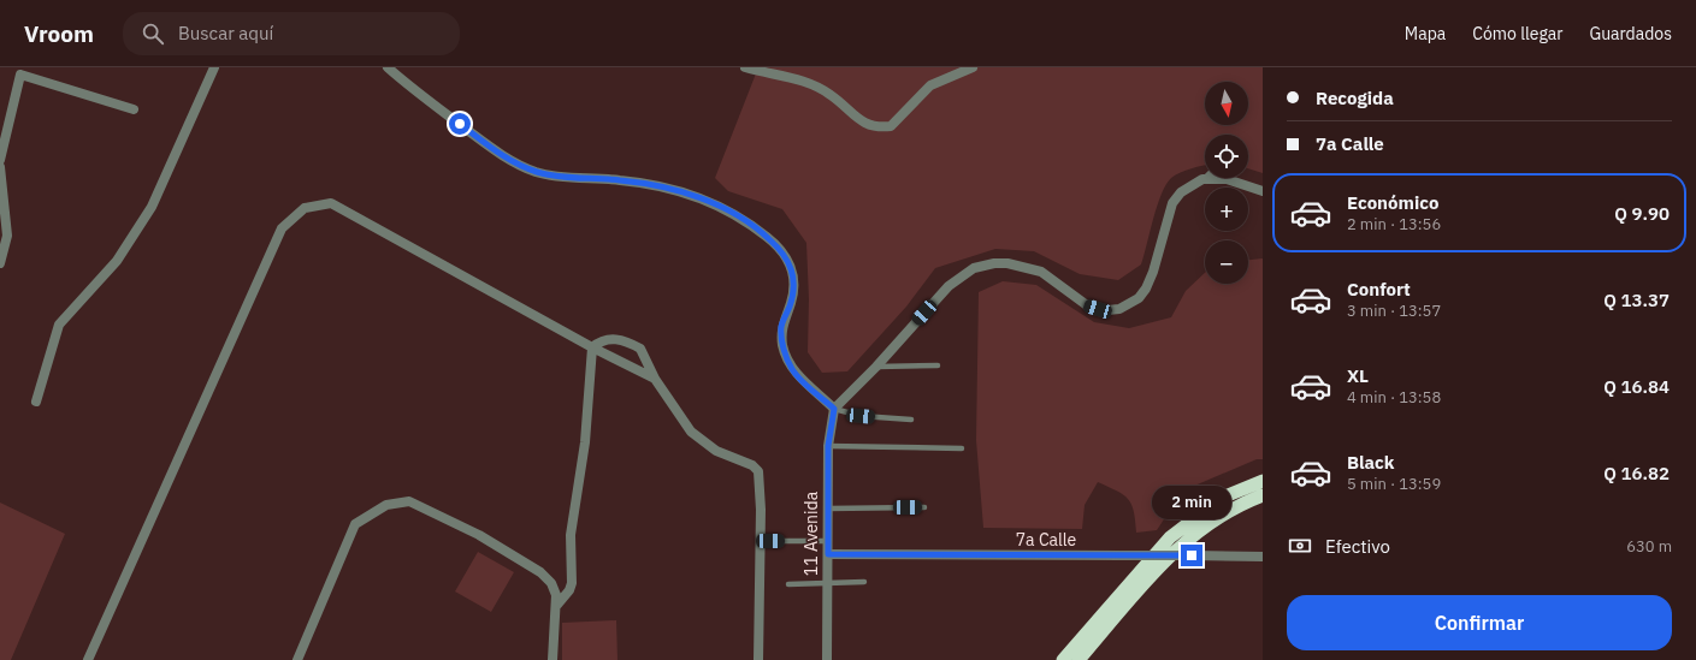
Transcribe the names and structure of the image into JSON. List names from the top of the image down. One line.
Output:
{"streets":{"street":["11 Avenida","7a Calle"]},"crossings":[["11 Avenida","7a Calle"]],"north":"bottom","page":{"header":"Vroom","search":"Buscar aquí","nav":["Mapa","Cómo llegar","Guardados"],"banner":["Recogida","7a Calle"],"map_buttons":["+","−"],"list":[{"name":"Económico","note":"2 min · 13:56","value":"Q 9.90"},{"name":"Confort","note":"3 min · 13:57","value":"Q 13.37"},{"name":"XL","note":"4 min · 13:58","value":"Q 16.84"},{"name":"Black","note":"5 min · 13:59","value":"Q 16.82"}],"bubble":"2 min","pay":["Efectivo","630 m"],"buttons":"Confirmar"}}
